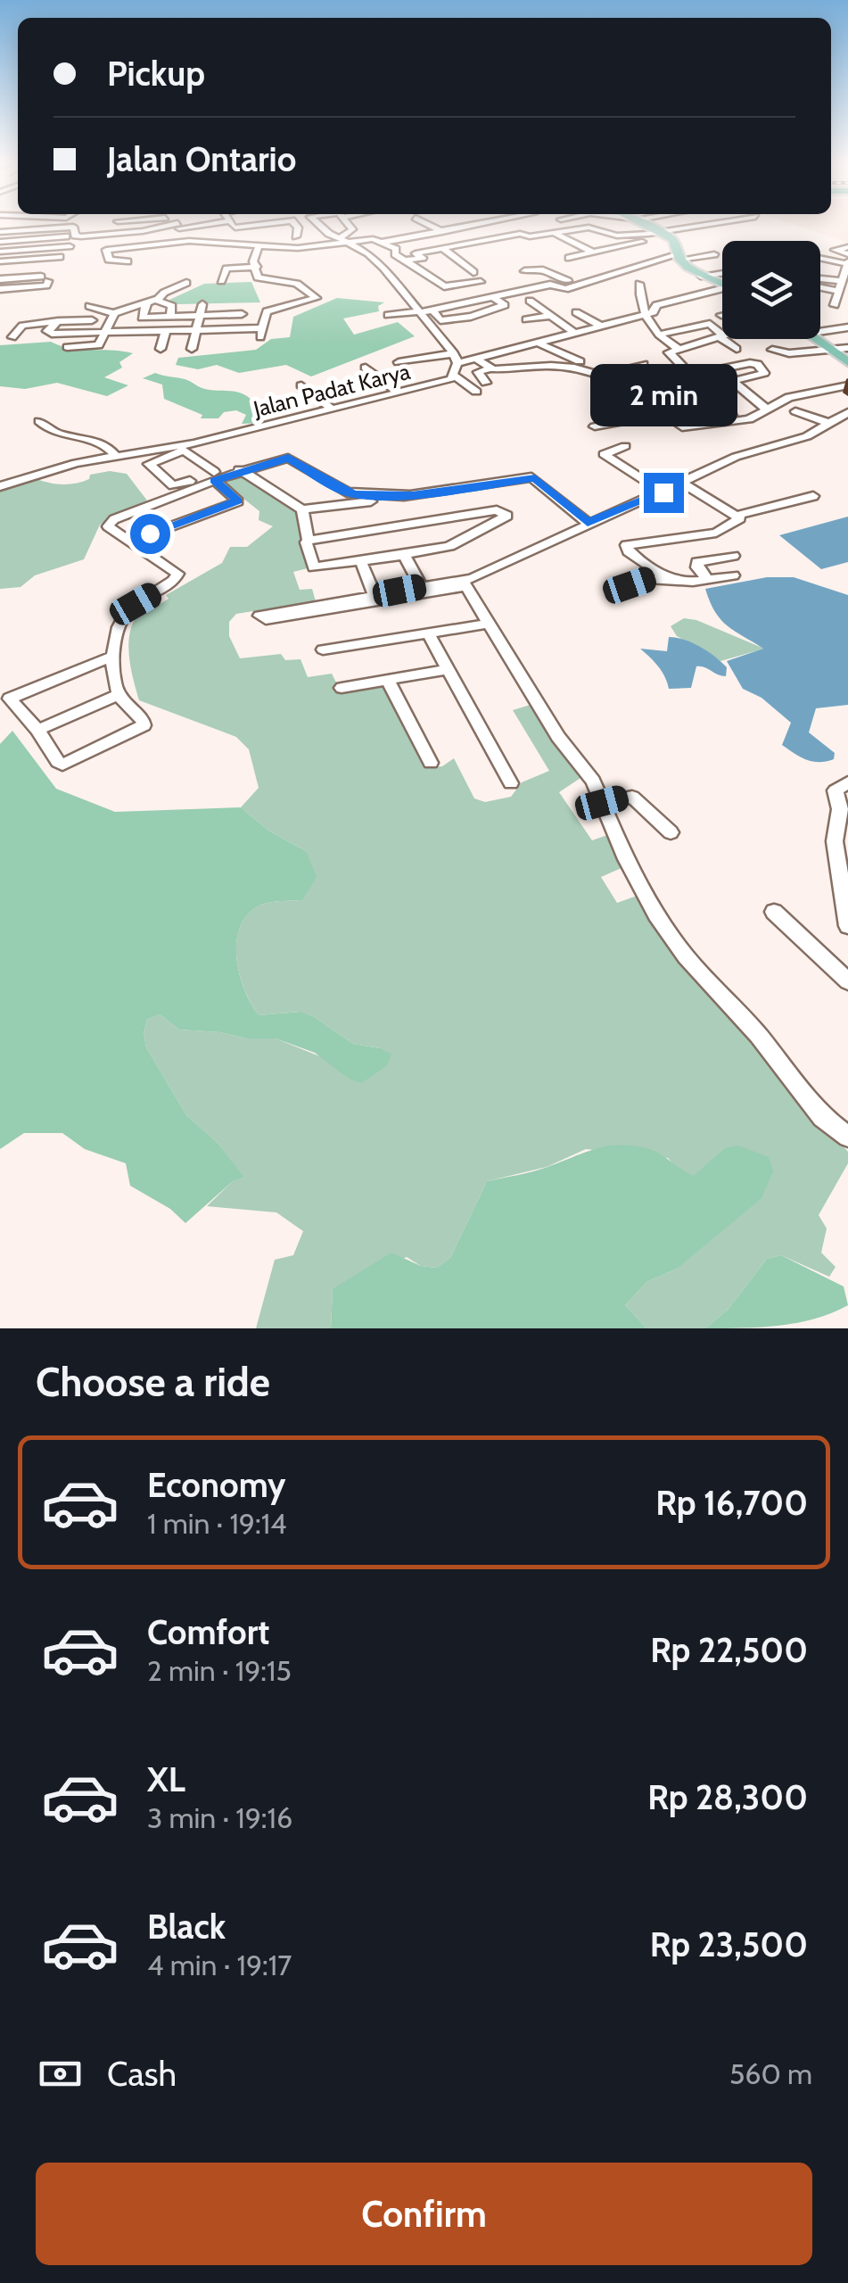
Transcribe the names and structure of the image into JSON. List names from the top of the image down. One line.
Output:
{"streets":{"street":["Jalan Padat Karya"]},"page":{"banner":["Pickup","Jalan Ontario"],"bubble":"2 min","heading":"Choose a ride","list":[{"name":"Economy","note":"1 min · 19:14","value":"Rp 16,700"},{"name":"Comfort","note":"2 min · 19:15","value":"Rp 22,500"},{"name":"XL","note":"3 min · 19:16","value":"Rp 28,300"},{"name":"Black","note":"4 min · 19:17","value":"Rp 23,500"}],"pay":["Cash","560 m"],"buttons":"Confirm"}}
